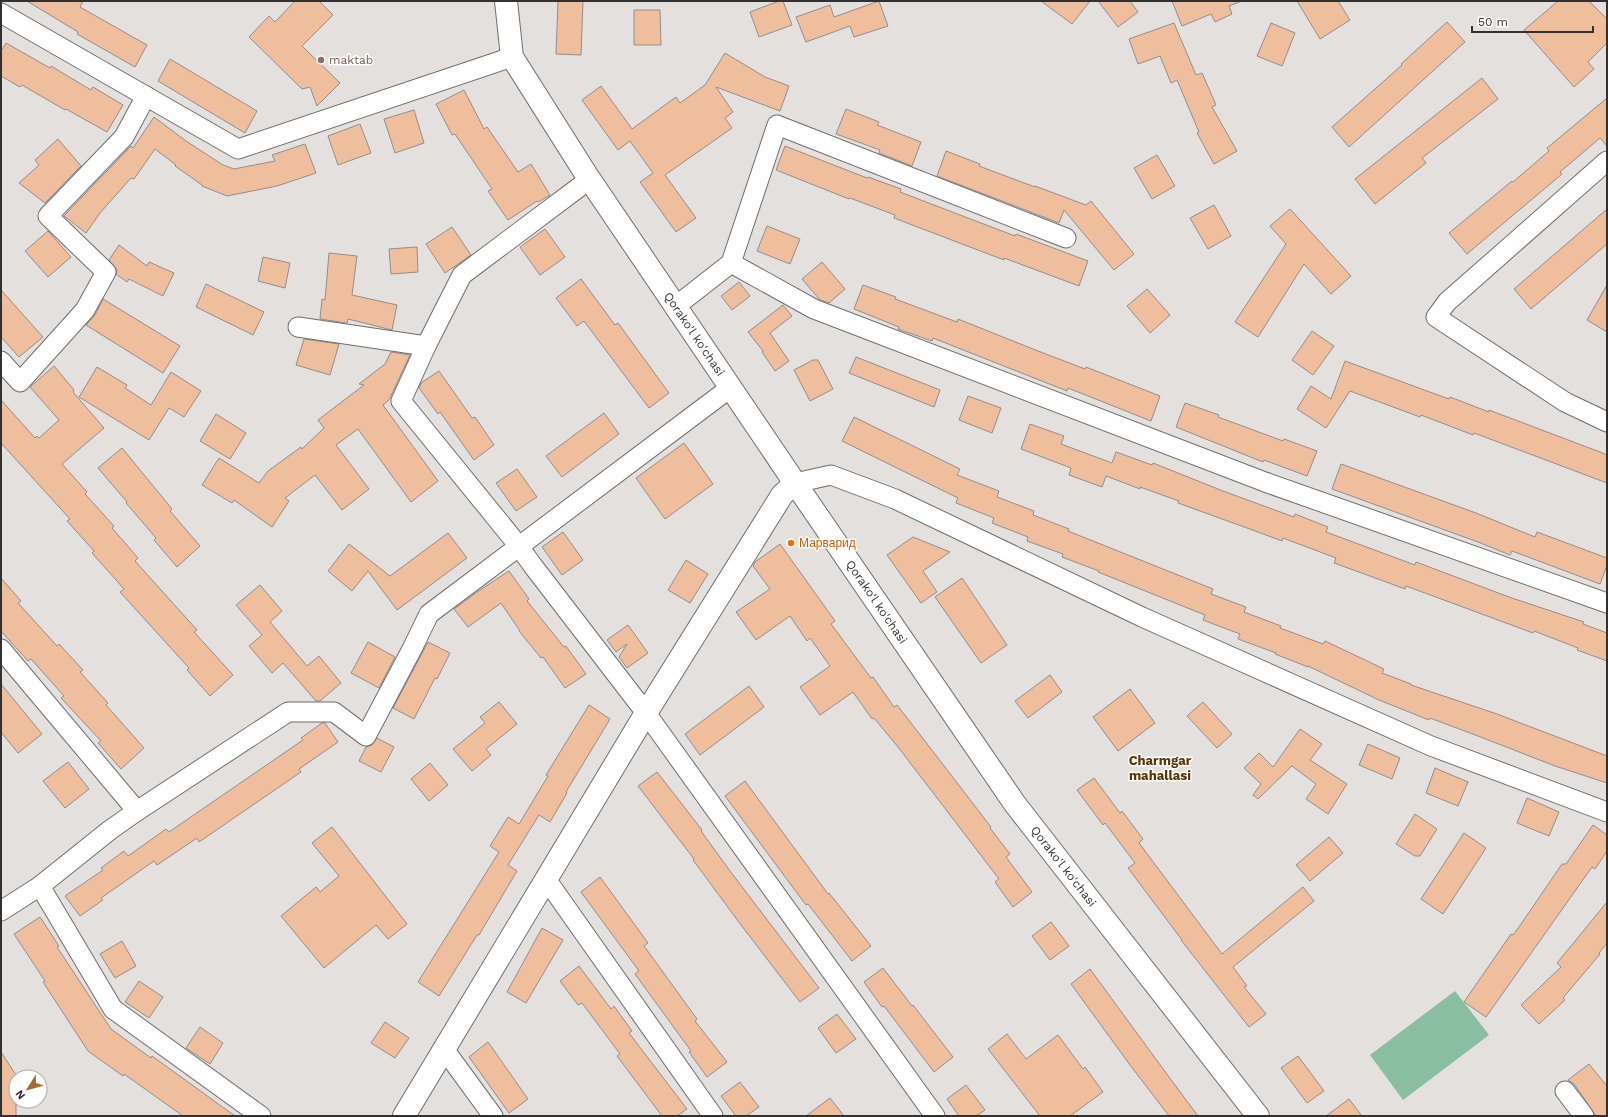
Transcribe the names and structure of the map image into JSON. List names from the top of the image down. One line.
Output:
{"streets":{"street":["Qorako'l ko'chasi"]},"districts":["Charmgar mahallasi"],"places":["maktab","Марварид"],"scale_bar":"50 m","north":"bottom left"}
